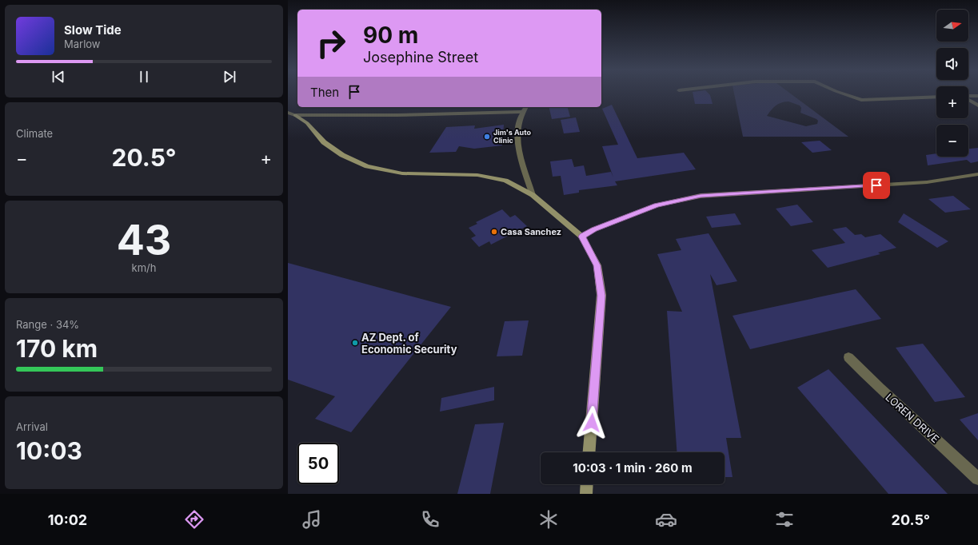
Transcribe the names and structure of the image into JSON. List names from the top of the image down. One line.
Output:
{"streets":{"street":["LOREN DRIVE"]},"places":["Jim's Auto Clinic","Casa Sanchez","AZ Dept. of Economic Security"],"north":"right","page":{"map_buttons":["+","−"],"turn":["90 m","Josephine Street"],"song":["Slow Tide","Marlow"],"then":"Then","tile":["Climate",["43","km/h"],["Range · 34%","170 km"],["Arrival","10:03"]],"heat":["−","20.5°","+"],"limit":"50","trip":"10:03 · 1 min · 260 m","tabs":["10:02","20.5°"]}}
